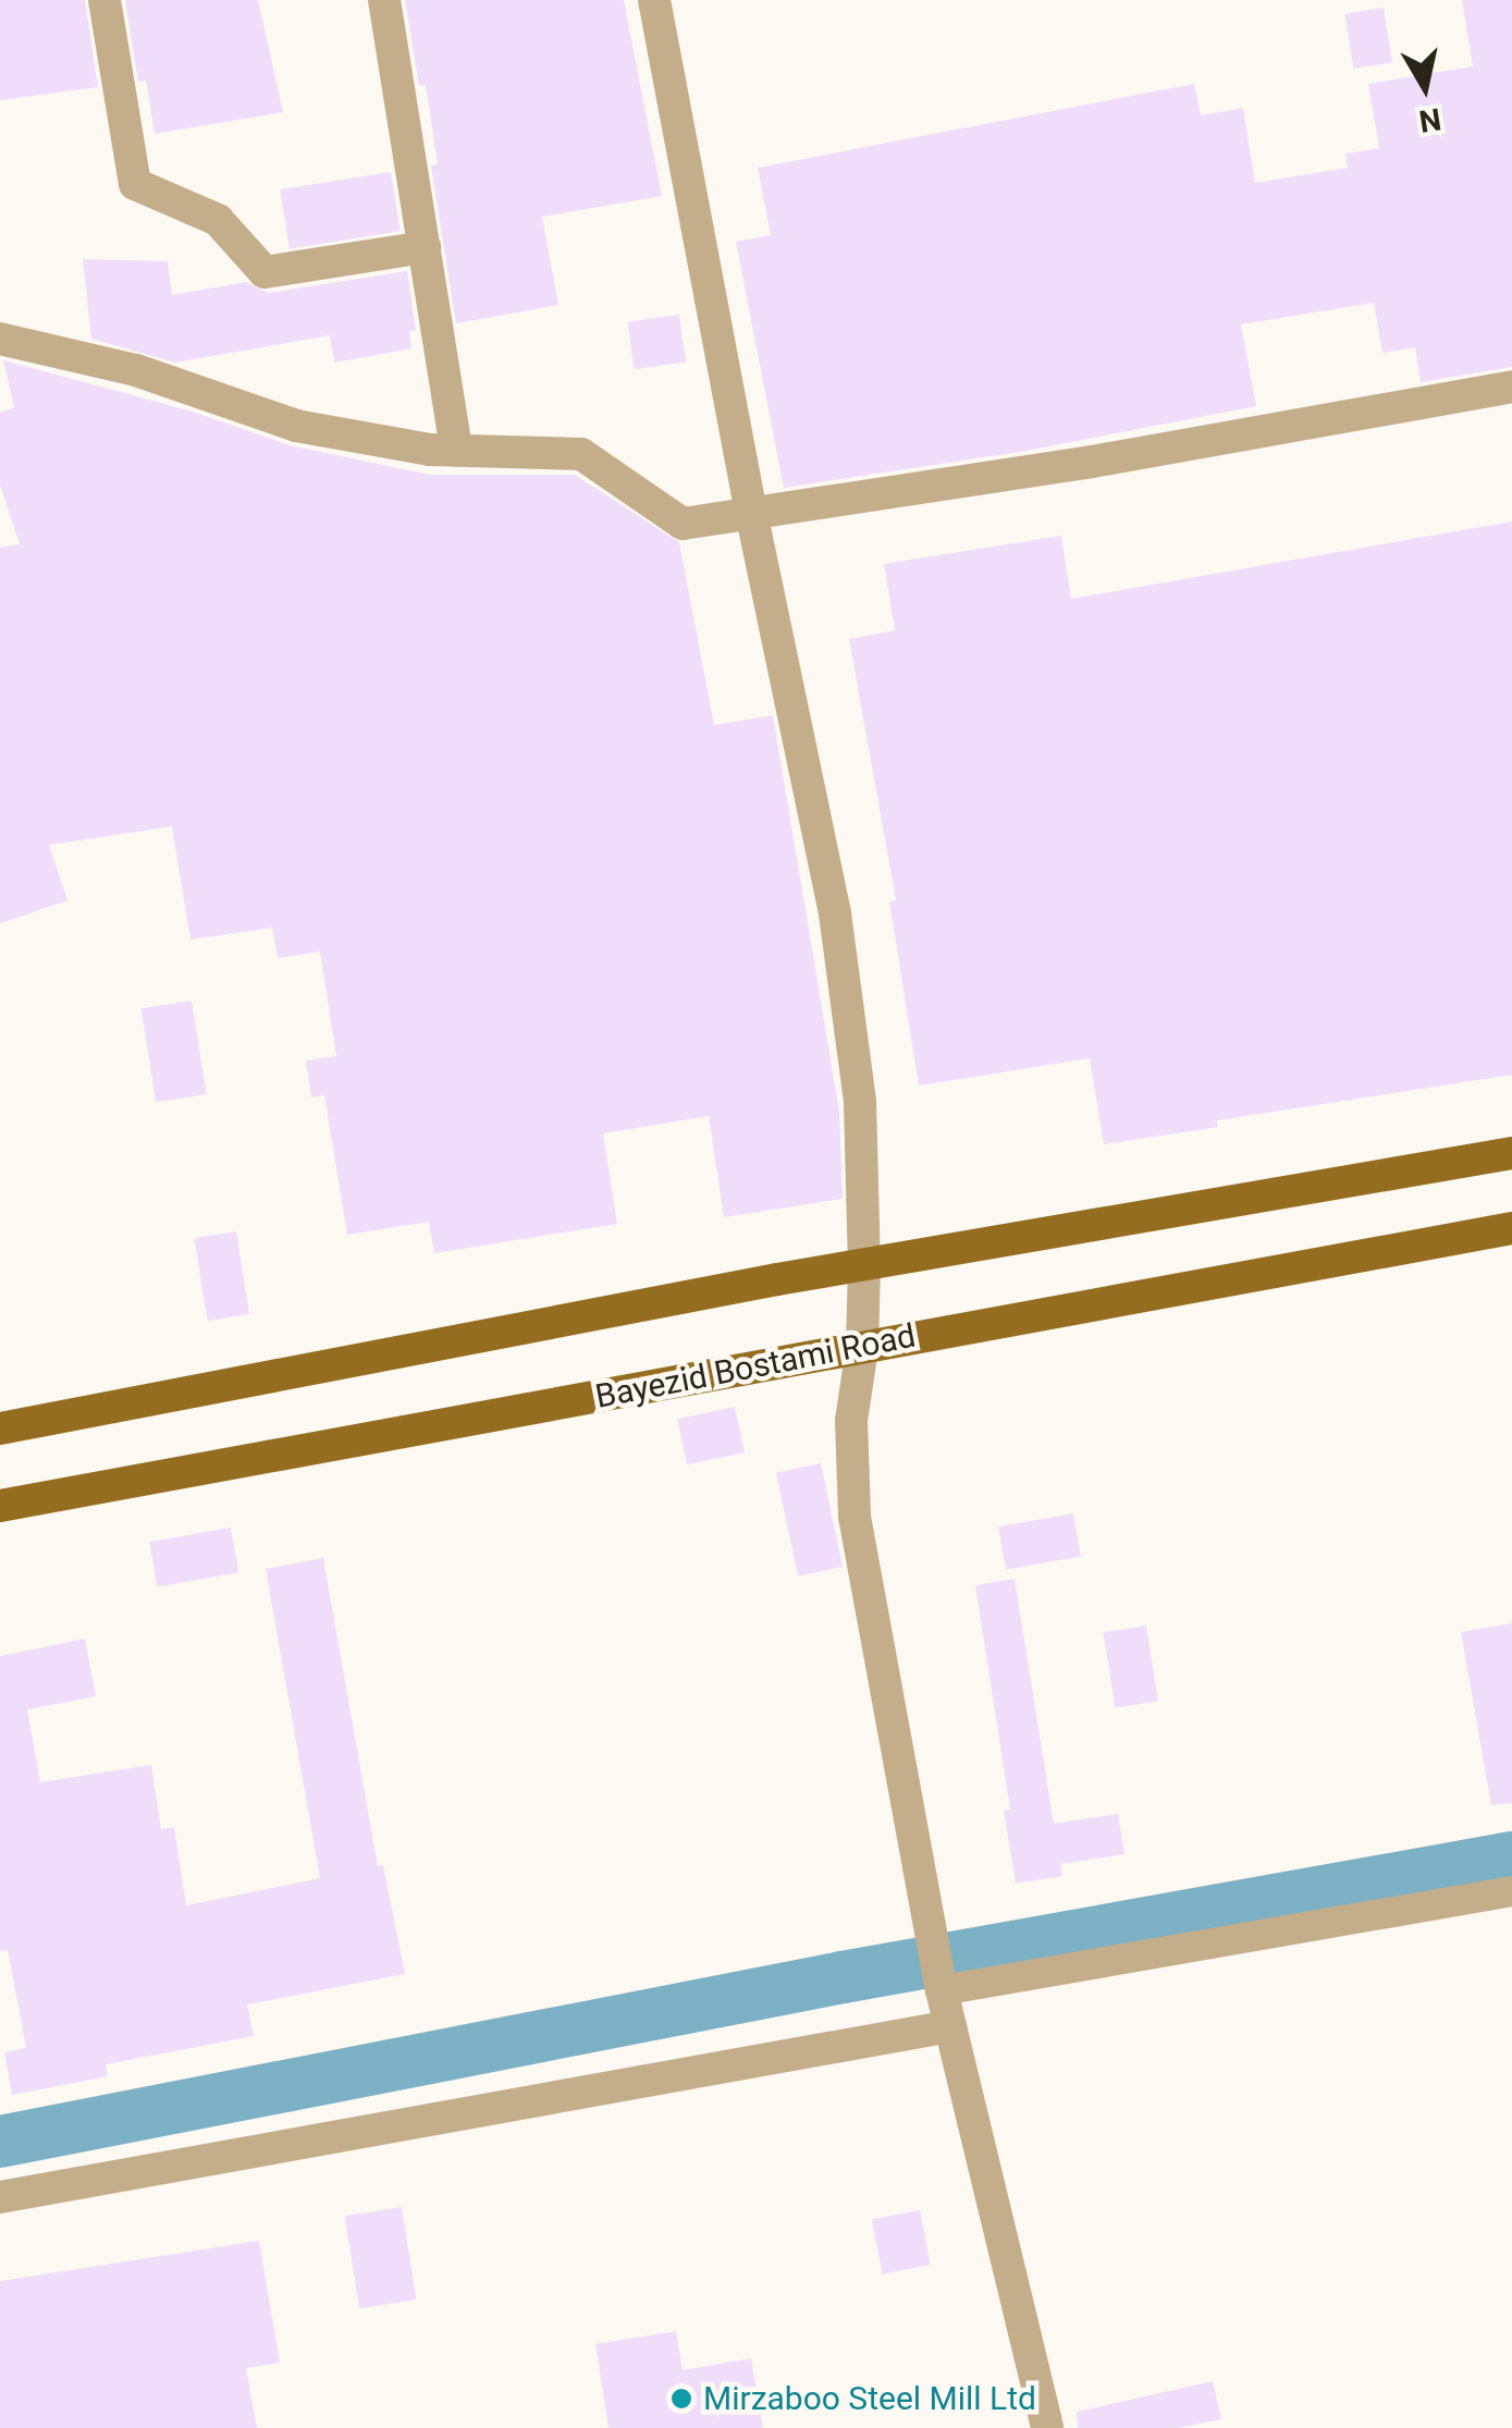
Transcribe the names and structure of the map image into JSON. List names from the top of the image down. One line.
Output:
{"streets":{"main road":["Bayezid Bostami Road"]},"places":["Mirzaboo Steel Mill Ltd"],"north":"bottom"}
